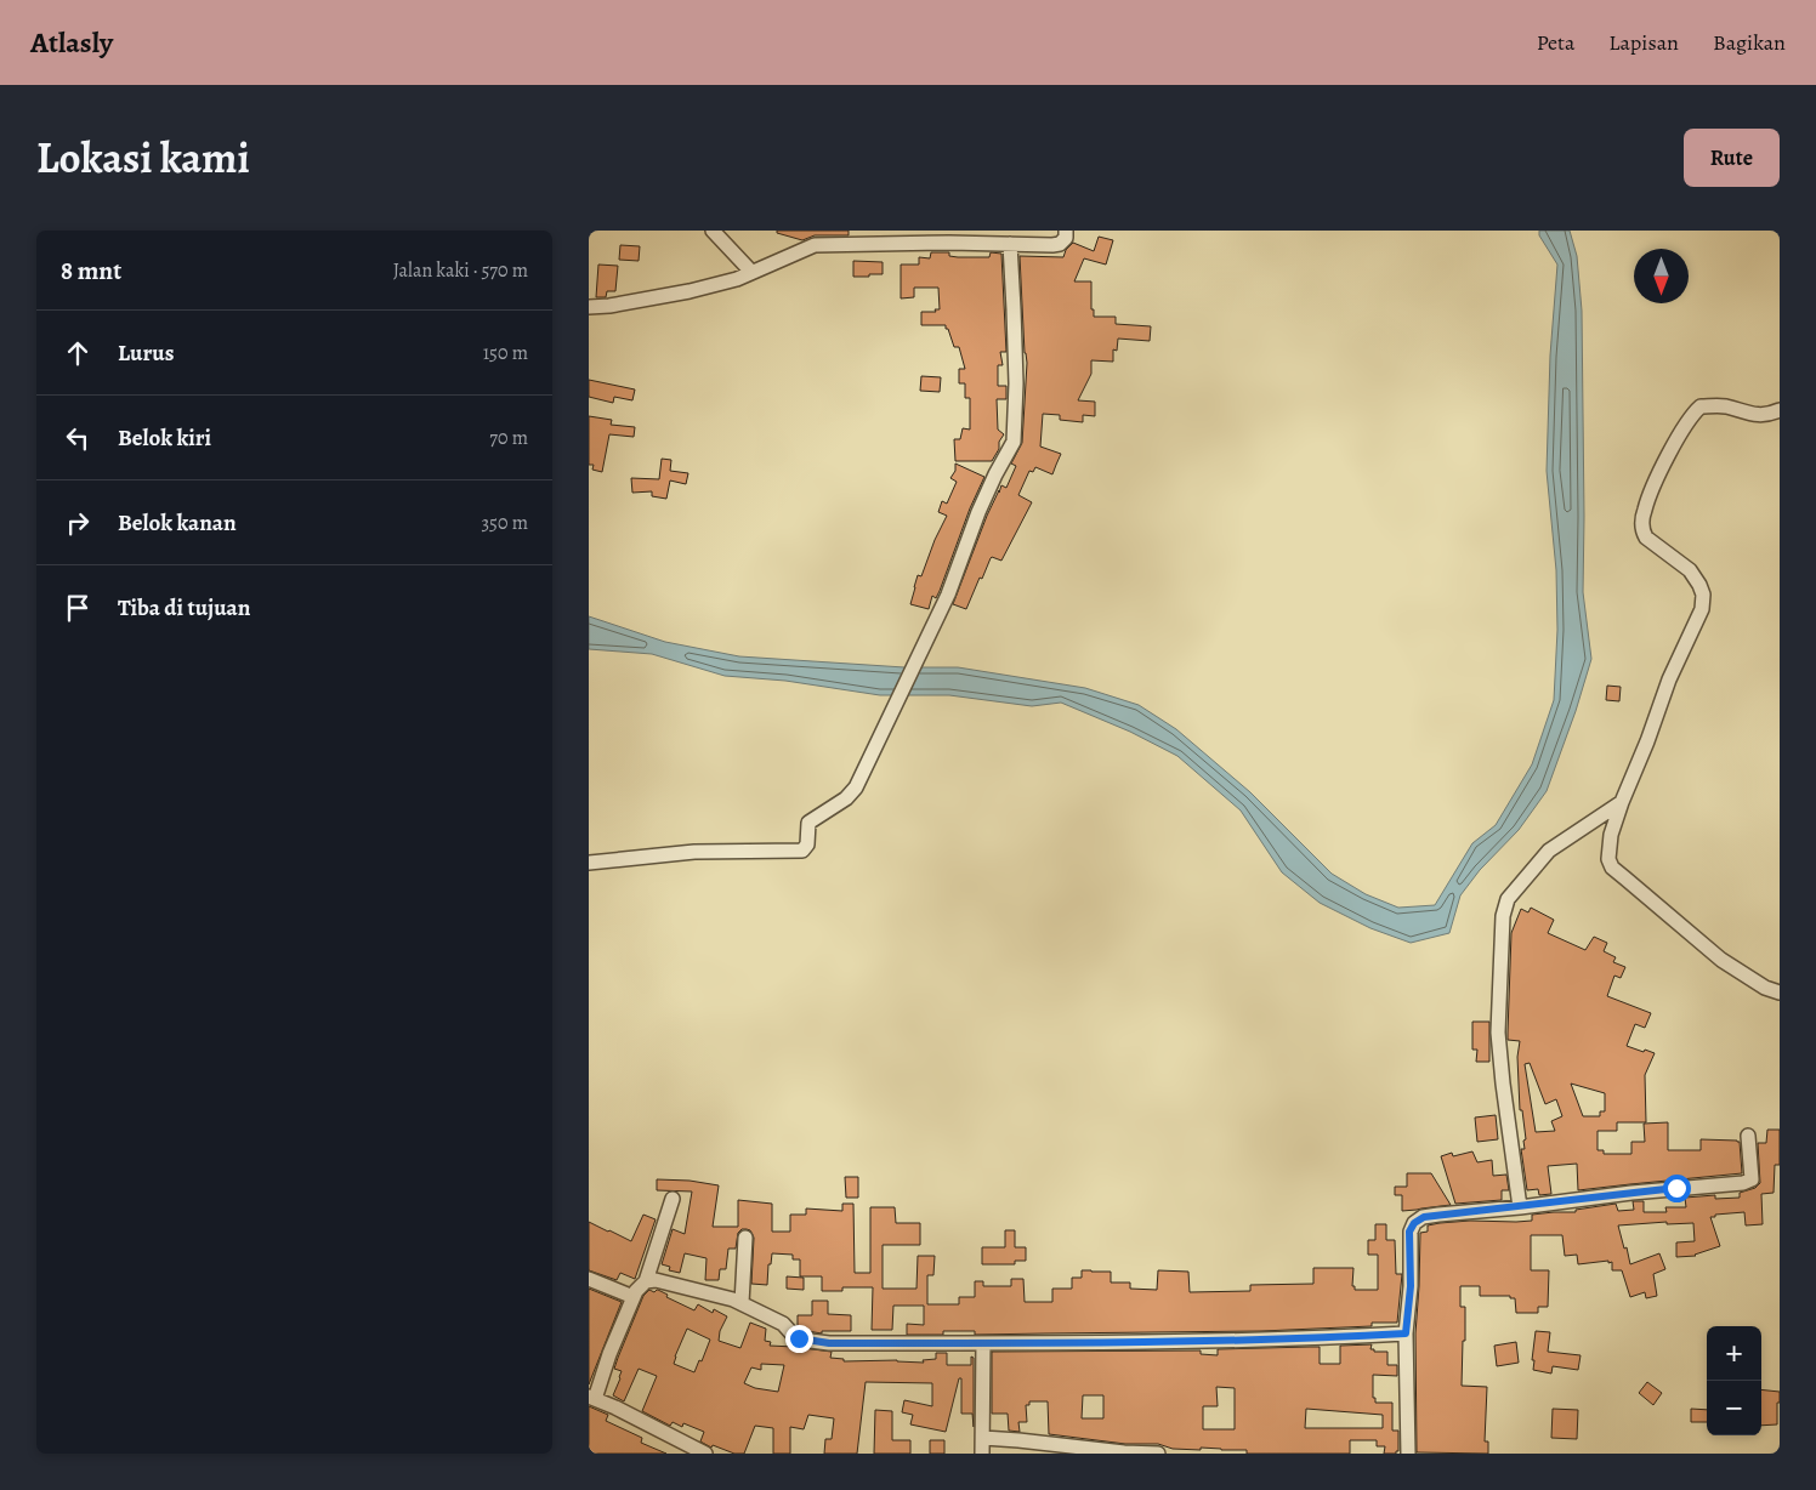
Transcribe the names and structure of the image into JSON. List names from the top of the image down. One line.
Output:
{"north":"bottom","page":{"header":"Atlasly","nav":["Peta","Lapisan","Bagikan"],"title":"Lokasi kami","buttons":"Rute","heading":["8 mnt","Jalan kaki · 570 m"],"list":[["Lurus","150 m"],["Belok kiri","70 m"],["Belok kanan","350 m"],"Tiba di tujuan"],"map_buttons":["+","−"]}}
